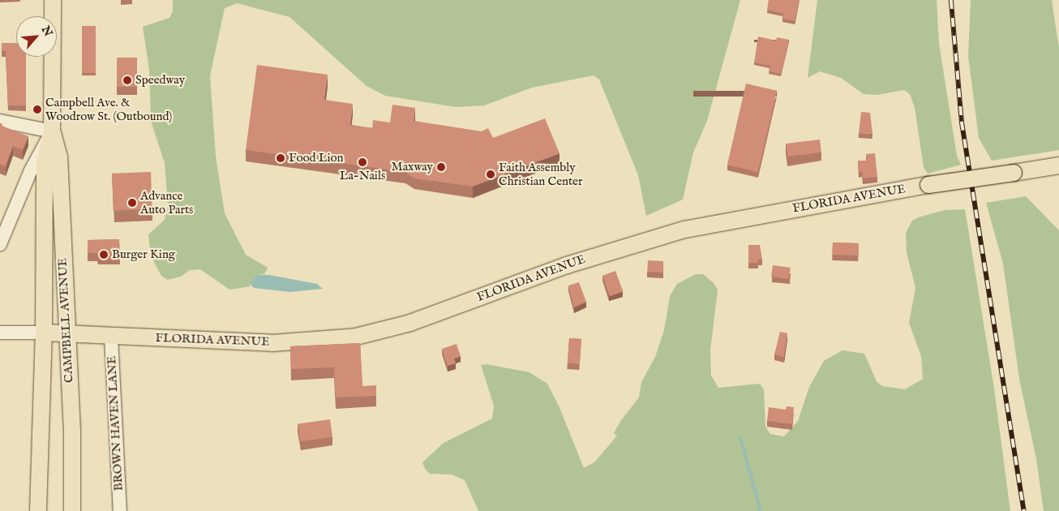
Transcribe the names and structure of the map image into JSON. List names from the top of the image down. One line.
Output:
{"streets":{"main road":["FLORIDA AVENUE","CAMPBELL AVENUE"],"street":["BROWN HAVEN LANE"]},"crossings":[["FLORIDA AVENUE","CAMPBELL AVENUE"],["FLORIDA AVENUE","BROWN HAVEN LANE"]],"places":["Speedway","Campbell Ave. & Woodrow St. (Outbound)","Food Lion","La-Nails","Maxway","Faith Assembly Christian Center","Advance Auto Parts","Burger King"],"north":"top right"}
